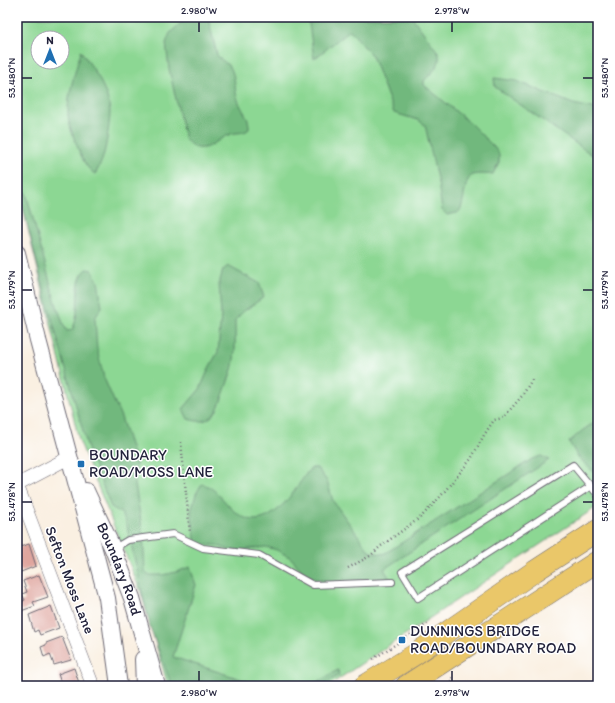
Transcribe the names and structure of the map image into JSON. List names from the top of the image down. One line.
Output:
{"streets":{"street":["Boundary Road","Sefton Moss Lane"]},"places":{"transit":["BOUNDARY ROAD/MOSS LANE","DUNNINGS BRIDGE ROAD/BOUNDARY ROAD"]},"north":"top","coordinates":["2.980°W","2.978°W","53.480°N","53.479°N","53.478°N"]}
